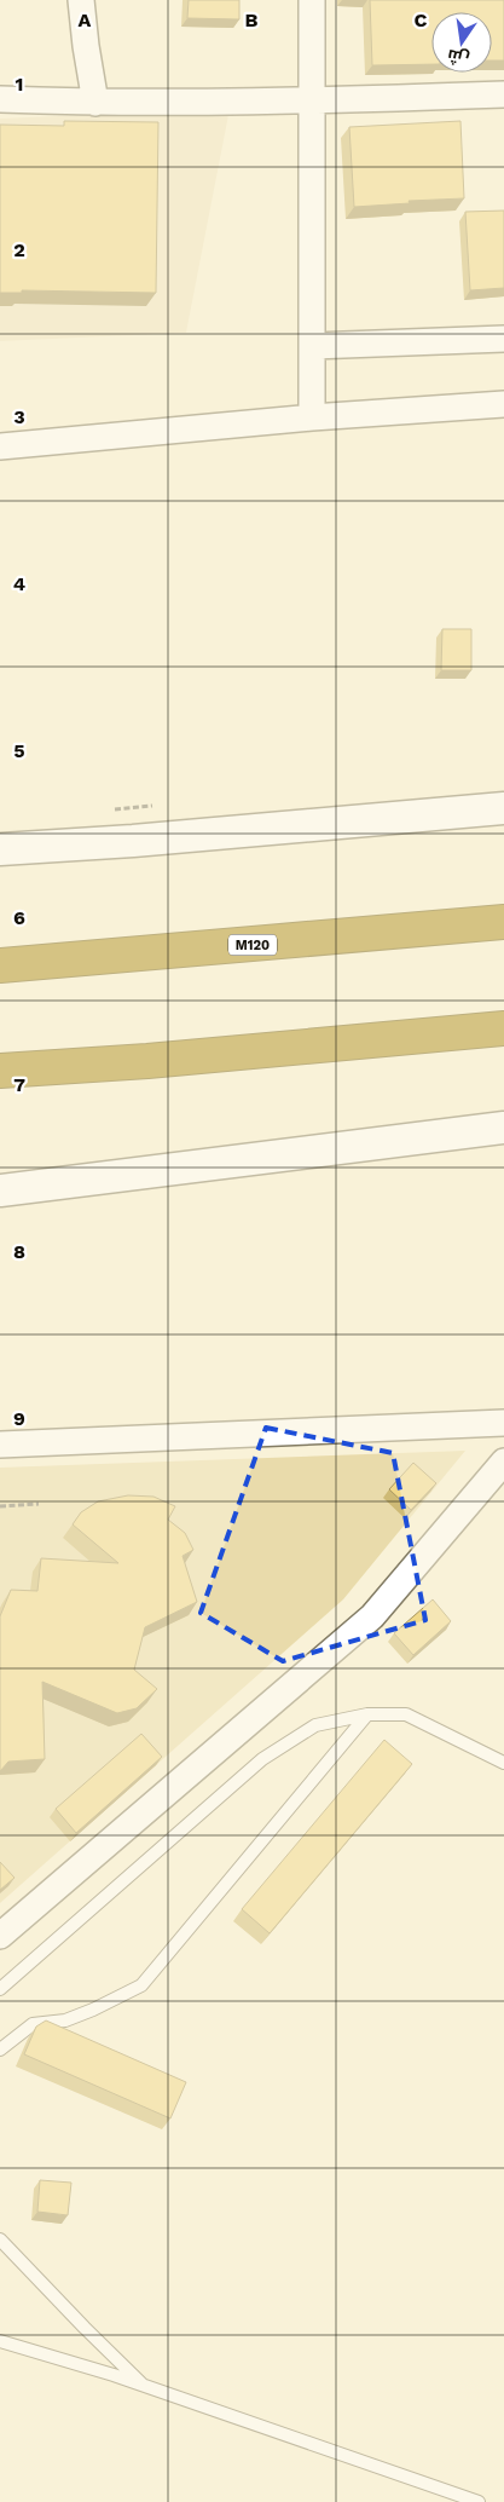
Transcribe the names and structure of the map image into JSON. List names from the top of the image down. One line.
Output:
{"streets":{"highway":["M120"]},"north":"bottom","grid":{"columns":["A","B","C"],"rows":["1","2","3","4","5","6","7","8","9"]}}
